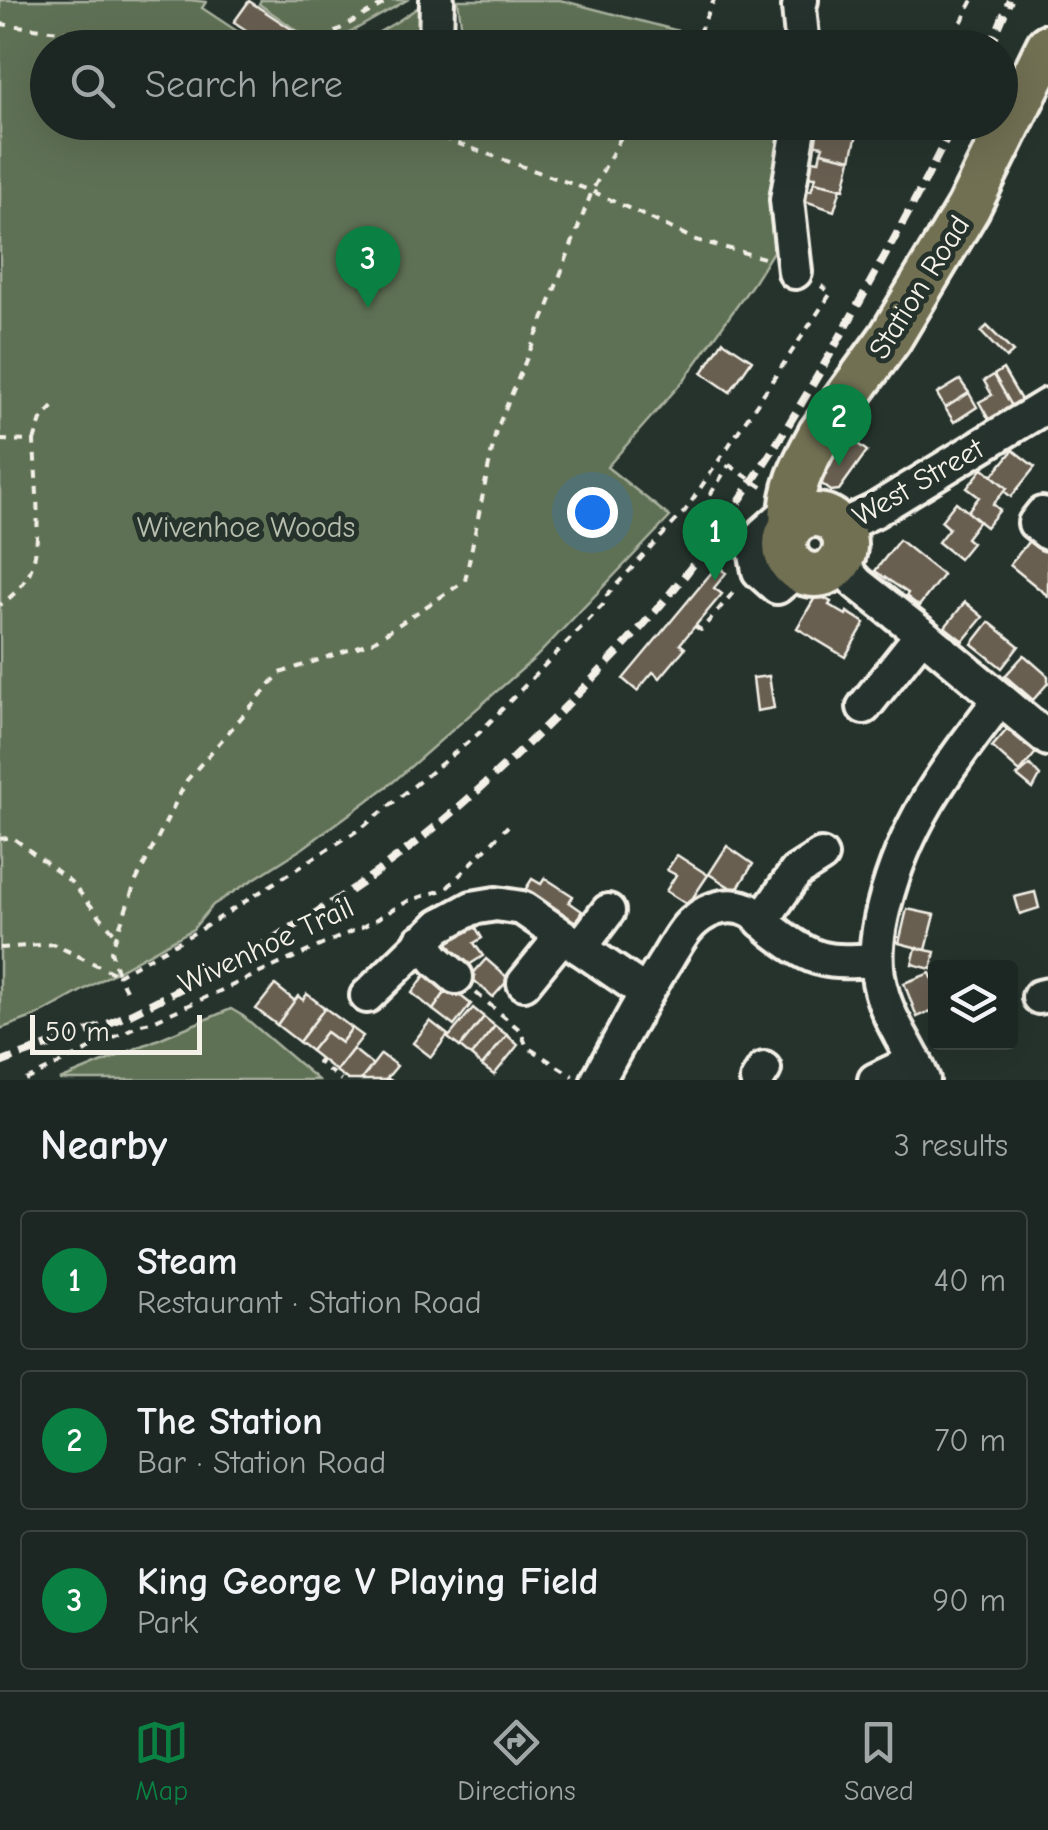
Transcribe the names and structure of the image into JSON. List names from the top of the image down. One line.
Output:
{"streets":{"main road":["Station Road"],"street":["West Street"],"path":["Wivenhoe Trail"]},"parks":["Wivenhoe Woods"],"scale_bar":"50 m","page":{"search":"Search here","pins":["3","2","1"],"scale":"50 m","heading":["Nearby","3 results"],"list":[{"mark":"1","name":"Steam","note":"Restaurant · Station Road","value":"40 m"},{"mark":"2","name":"The Station","note":"Bar · Station Road","value":"70 m"},{"mark":"3","name":"King George V Playing Field","note":"Park","value":"90 m"}],"nav":["Map","Directions","Saved"]}}
